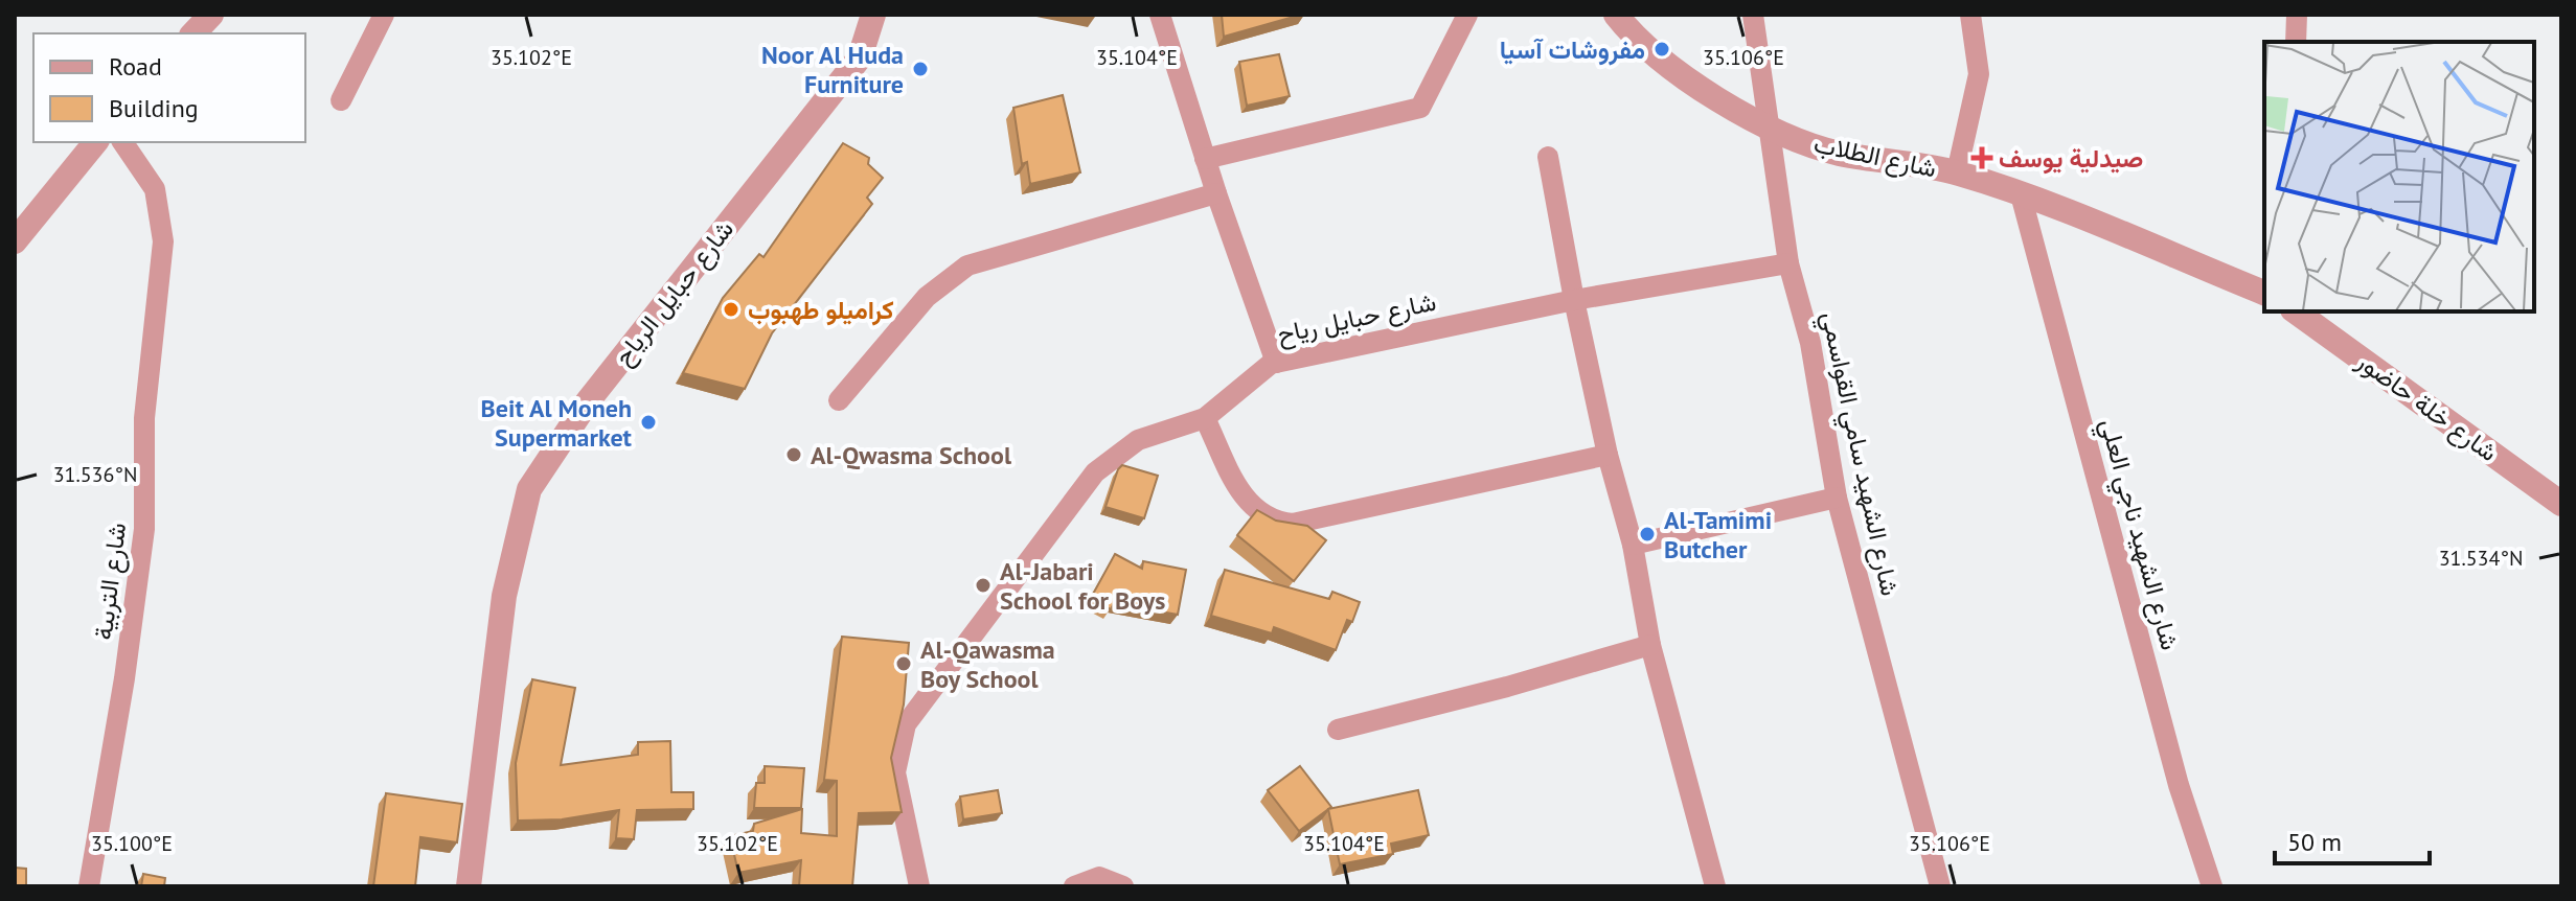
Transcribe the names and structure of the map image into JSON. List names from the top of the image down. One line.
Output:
{"streets":{"street":["شارع الطلاب","شارع حبايل الرياح","شارع حبايل رياح","شارع خلة حاضور","شارع الشهيد سامي القواسمي","شارع الشهيد ناجي العلي","شارع التربية"]},"crossings":[["شارع الطلاب","شارع الشهيد سامي القواسمي"],["شارع الطلاب","شارع الشهيد ناجي العلي"],["شارع حبايل رياح","شارع الشهيد سامي القواسمي"]],"places":{"other":["مفروشات آسيا","Noor Al Huda Furniture","كراميلو طهبوب","Beit Al Moneh Supermarket","Al-Qwasma School","Al-Tamimi Butcher","Al-Jabari School for Boys","Al-Qawasma Boy School"],"health":["صيدلية يوسف"]},"legend":["Road","Building"],"scale_bar":"50 m","coordinates":["35.102°E","35.104°E","35.106°E","31.536°N","31.534°N","35.100°E"]}
